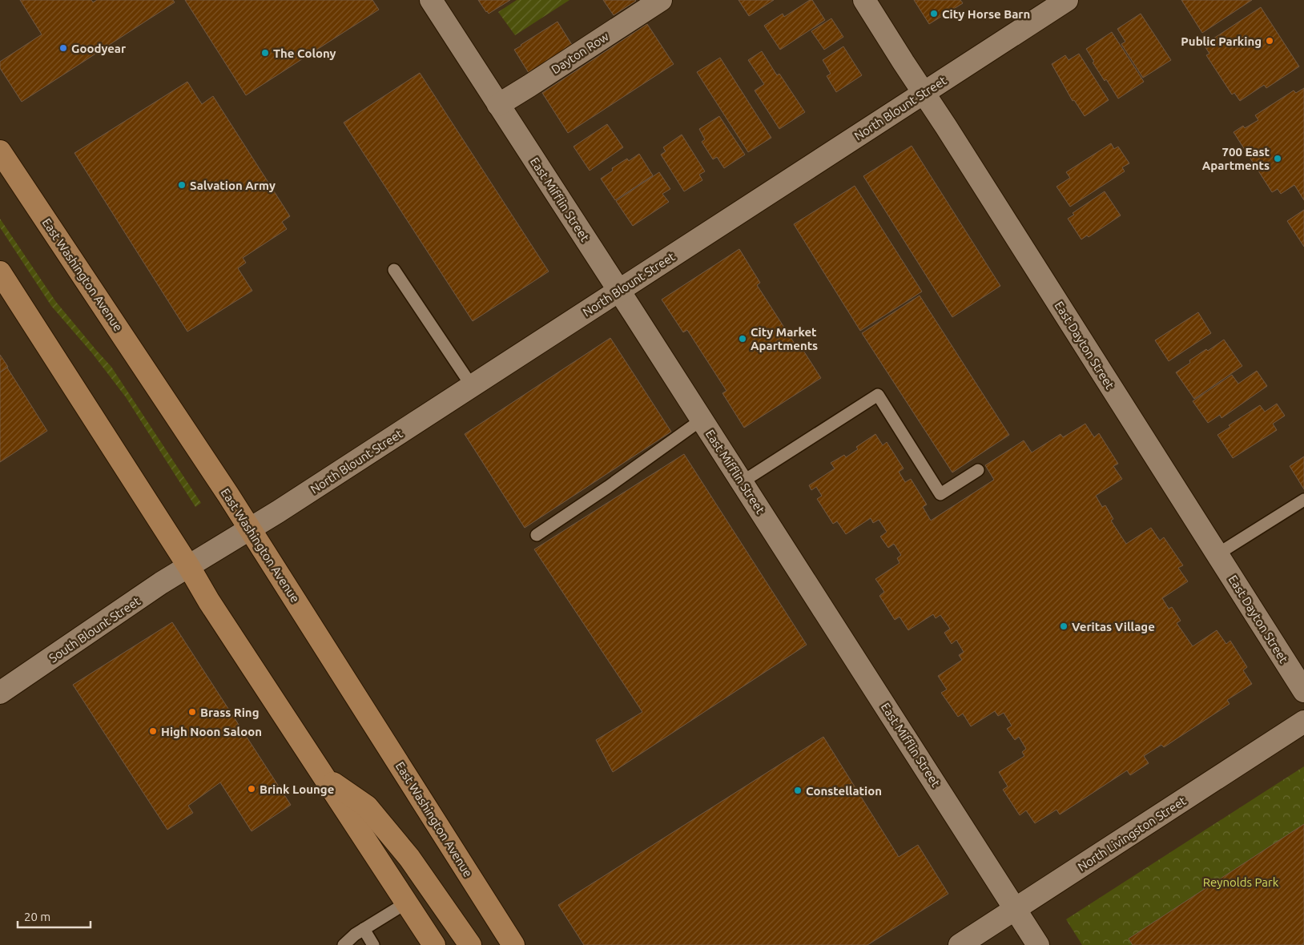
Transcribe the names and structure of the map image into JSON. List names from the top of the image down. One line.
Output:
{"streets":{"main road":["East Washington Avenue"],"street":["Dayton Row","North Blount Street","East Mifflin Street","East Dayton Street","South Blount Street","North Livingston Street"]},"crossings":[["Dayton Row","East Mifflin Street"],["North Blount Street","East Mifflin Street"],["North Blount Street","East Washington Avenue"],["North Blount Street","East Dayton Street"],["North Blount Street","South Blount Street"],["East Mifflin Street","North Livingston Street"]],"parks":["Reynolds Park"],"places":["City Horse Barn","Public Parking","Goodyear","The Colony","700 East Apartments","Salvation Army","City Market Apartments","Veritas Village","Brass Ring","High Noon Saloon","Brink Lounge","Constellation"],"scale_bar":"20 m"}
